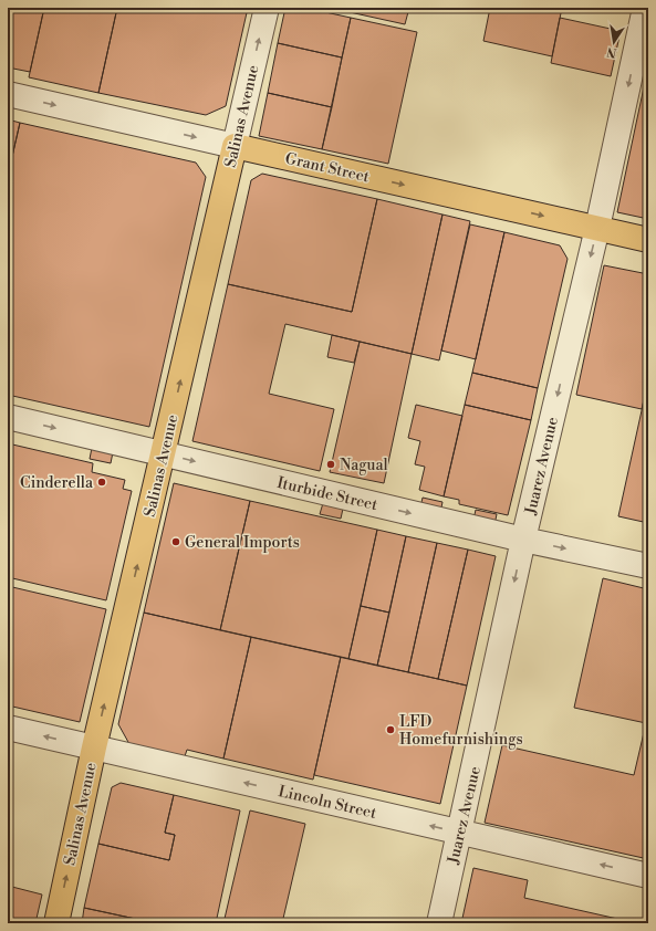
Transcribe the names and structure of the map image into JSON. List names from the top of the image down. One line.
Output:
{"streets":{"main road":["Salinas Avenue","Grant Street"],"street":["Juarez Avenue","Iturbide Street","Lincoln Street"]},"crossings":[["Salinas Avenue","Grant Street"],["Salinas Avenue","Iturbide Street"],["Salinas Avenue","Lincoln Street"],["Grant Street","Juarez Avenue"],["Juarez Avenue","Iturbide Street"],["Juarez Avenue","Lincoln Street"]],"one_way":["Salinas Avenue","Grant Street","Juarez Avenue","Iturbide Street","Lincoln Street"],"places":["Nagual","Cinderella","General Imports","LFD Homefurnishings"],"north":"bottom"}
